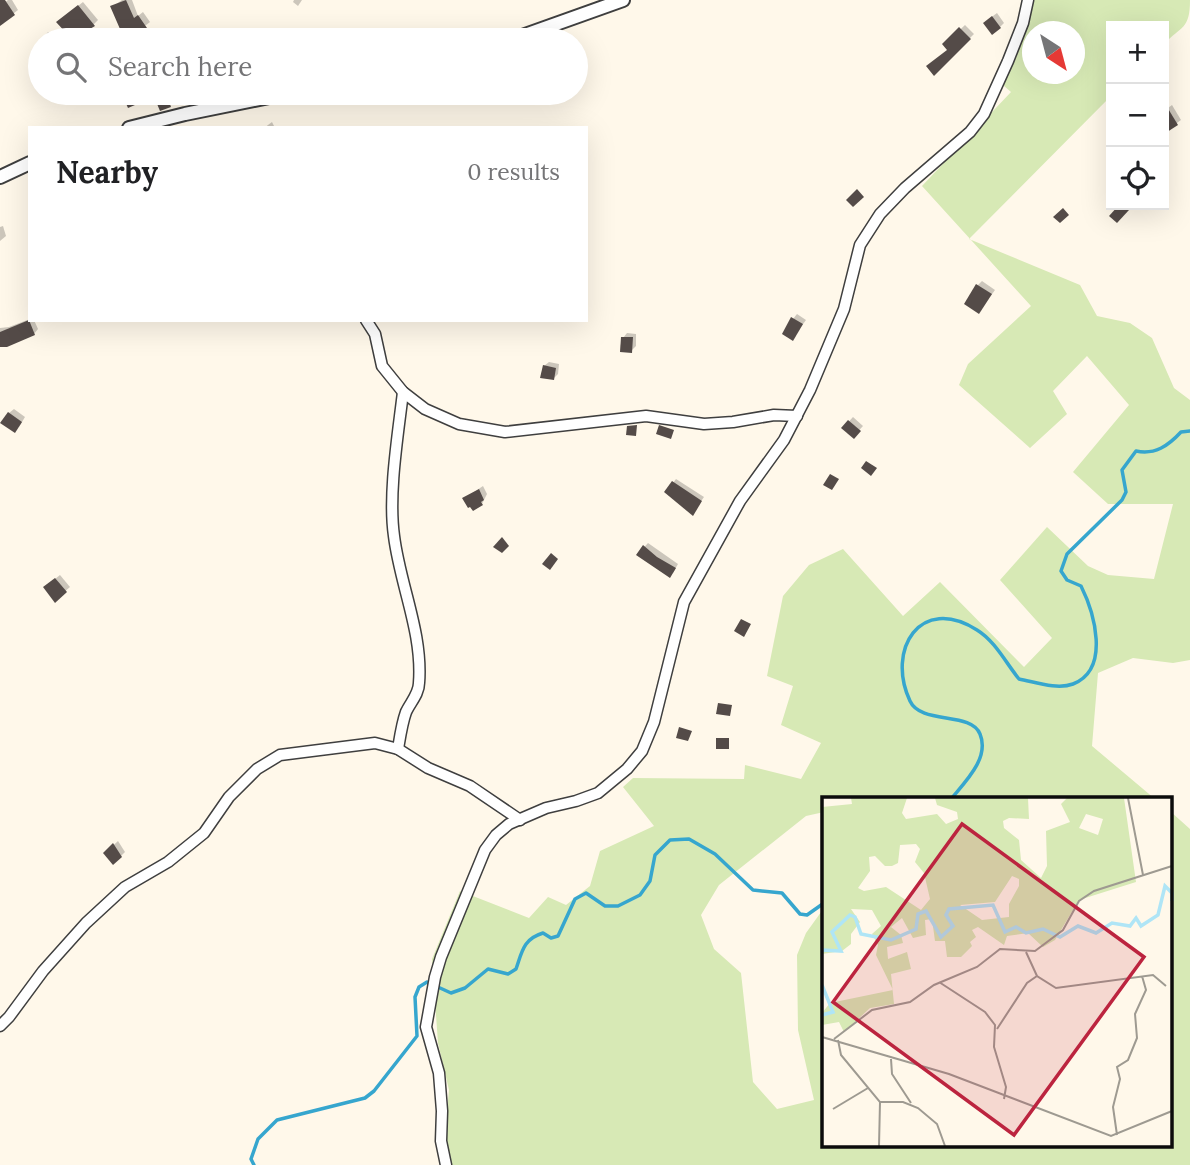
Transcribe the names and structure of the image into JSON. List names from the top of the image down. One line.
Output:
{"north":"bottom right","page":{"map_buttons":["+","−"],"search":"Search here","heading":["Nearby","0 results"]}}
